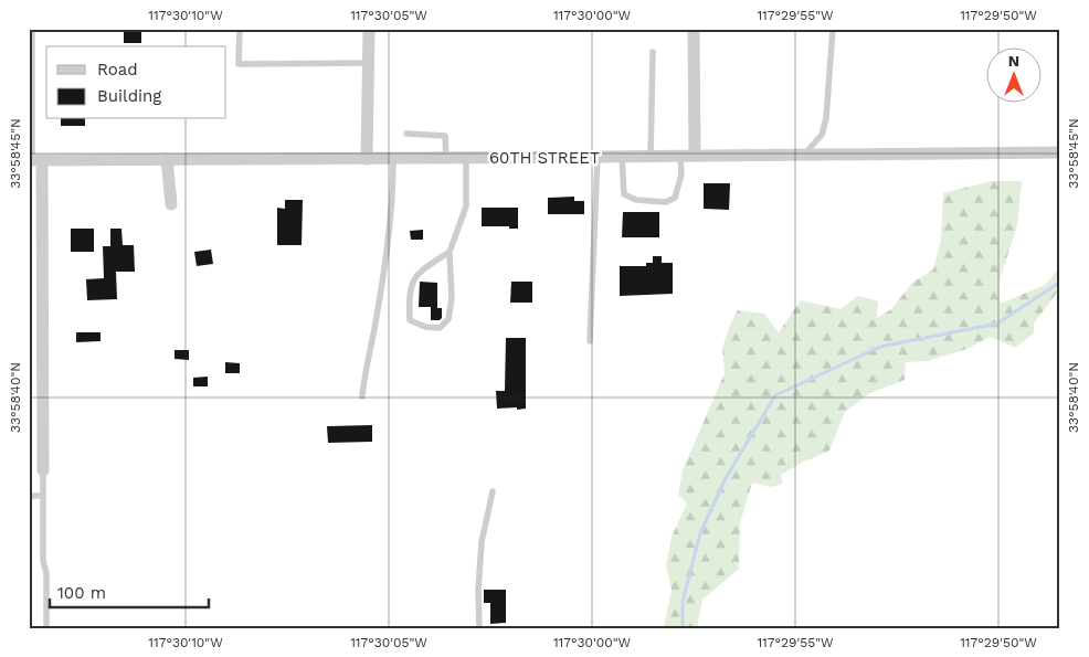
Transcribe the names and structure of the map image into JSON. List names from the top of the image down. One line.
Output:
{"streets":{"street":["60TH STREET"]},"legend":["Road","Building"],"scale_bar":"100 m","north":"top","coordinates":["117°30'10\"W","117°30'05\"W","117°30'00\"W","117°29'55\"W","117°29'50\"W","33°58'45\"N","33°58'40\"N"]}
